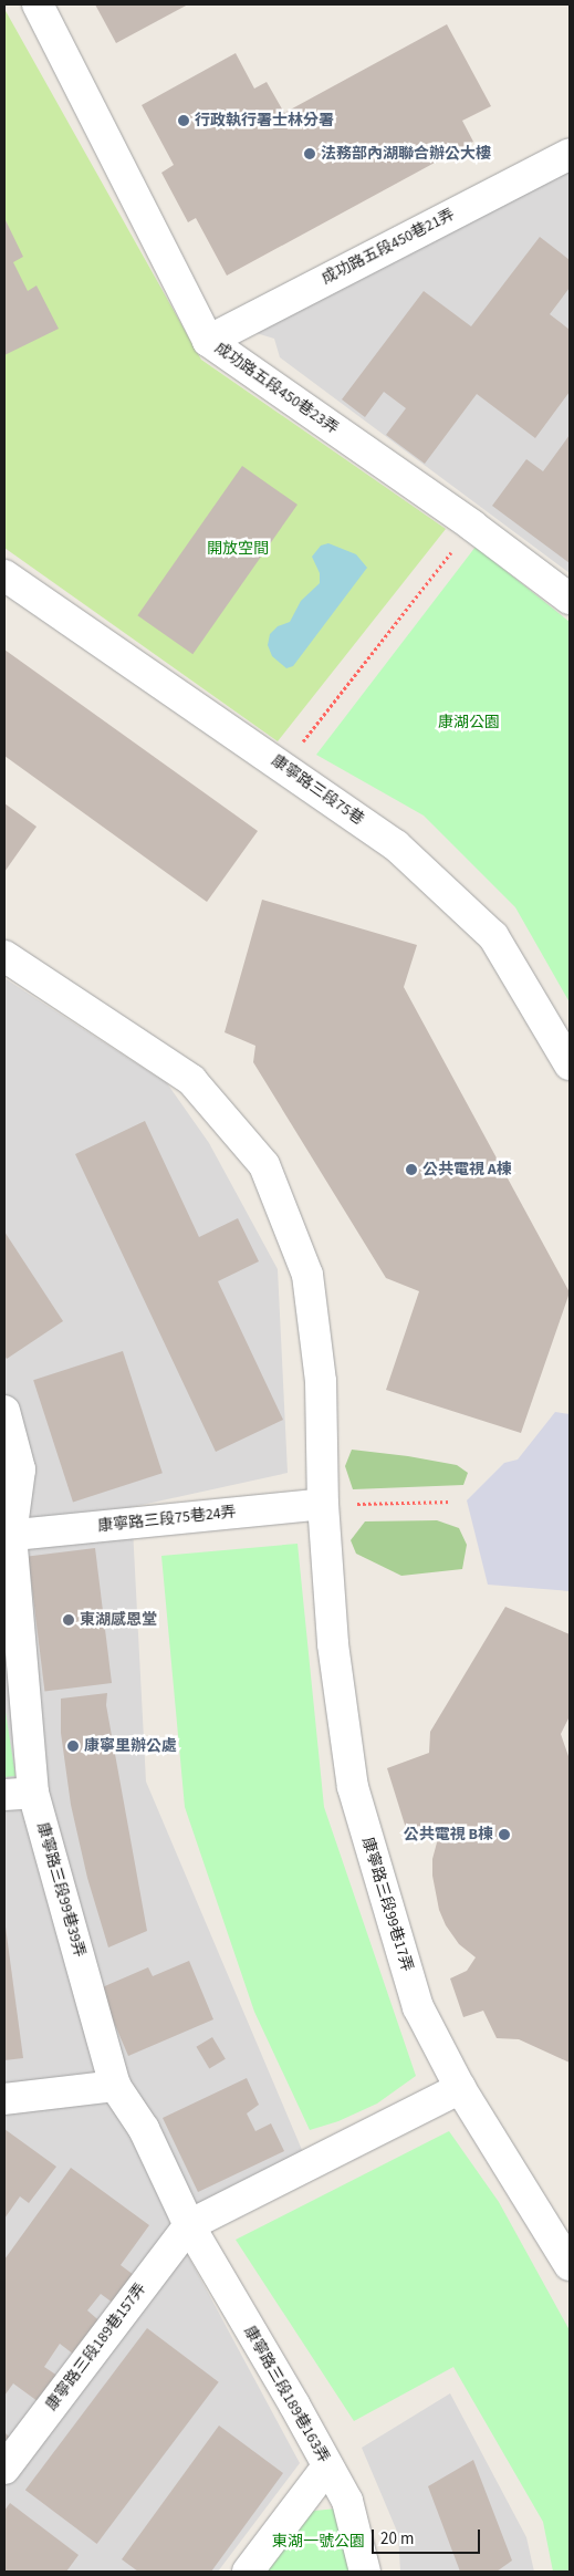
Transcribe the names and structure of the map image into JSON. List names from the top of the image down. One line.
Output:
{"streets":{"street":["成功路五段450巷21弄","成功路五段450巷23弄","康寧路三段75巷","康寧路三段75巷24弄","康寧路三段99巷39弄","康寧路三段99巷17弄","康寧路三段189巷157弄","康寧路三段189巷163弄"]},"crossings":[["成功路五段450巷21弄","成功路五段450巷23弄"],["康寧路三段75巷24弄","康寧路三段99巷39弄"],["康寧路三段75巷24弄","康寧路三段99巷17弄"],["康寧路三段99巷39弄","康寧路三段189巷157弄"],["康寧路三段99巷39弄","康寧路三段189巷163弄"],["康寧路三段189巷157弄","康寧路三段189巷163弄"]],"parks":["開放空間","康湖公園","東湖一號公園"],"places":["行政執行署士林分署","法務部內湖聯合辦公大樓","公共電視 A棟","東湖感恩堂","康寧里辦公處","公共電視 B棟"],"scale_bar":"20 m"}
